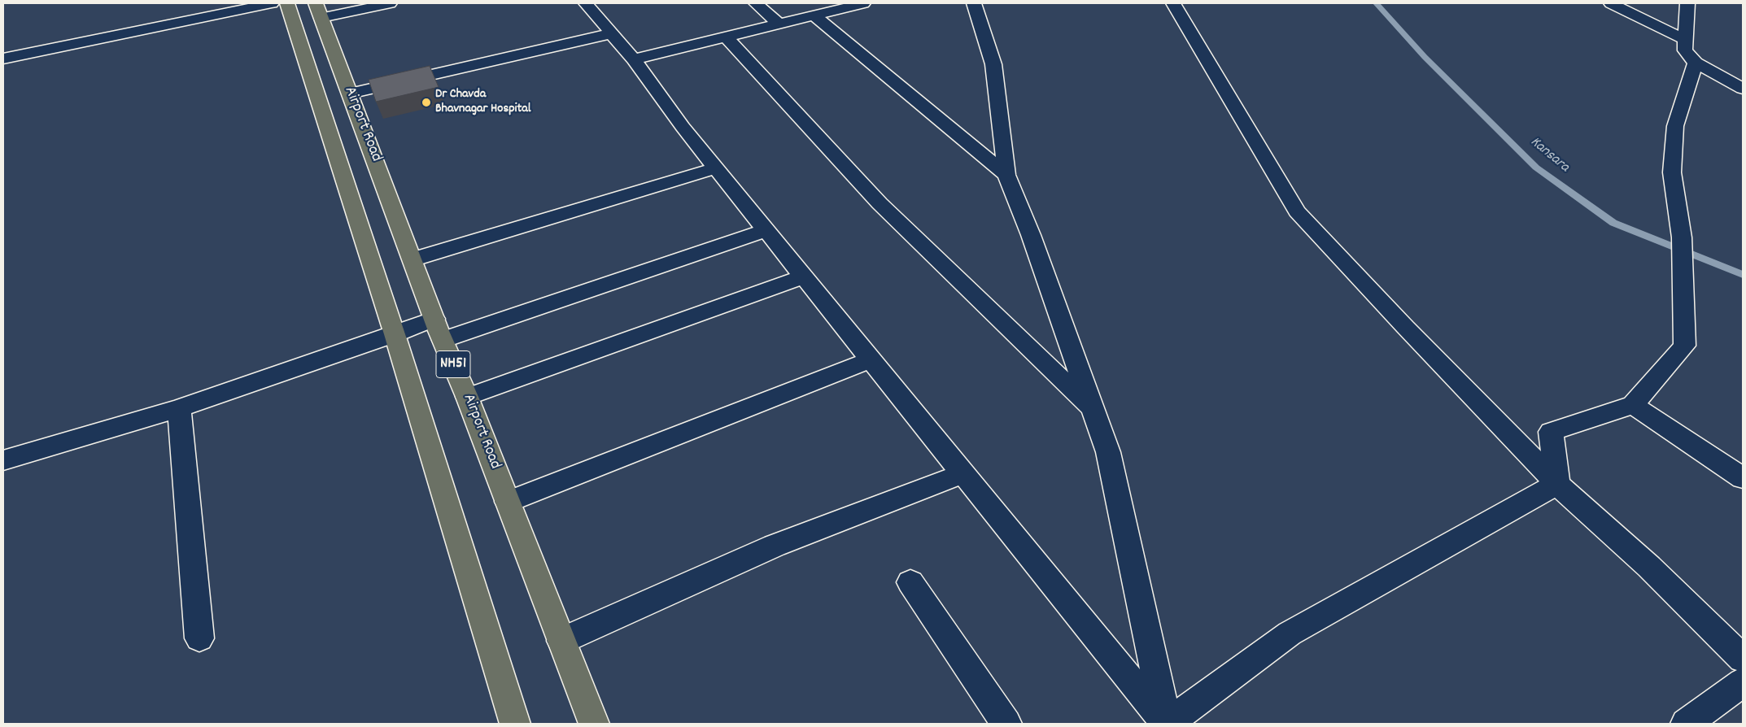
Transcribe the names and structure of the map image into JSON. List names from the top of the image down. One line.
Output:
{"streets":{"highway":["Airport Road","NH51"]},"water":["Kansara"],"places":["Dr Chavda Bhavnagar Hospital"]}
